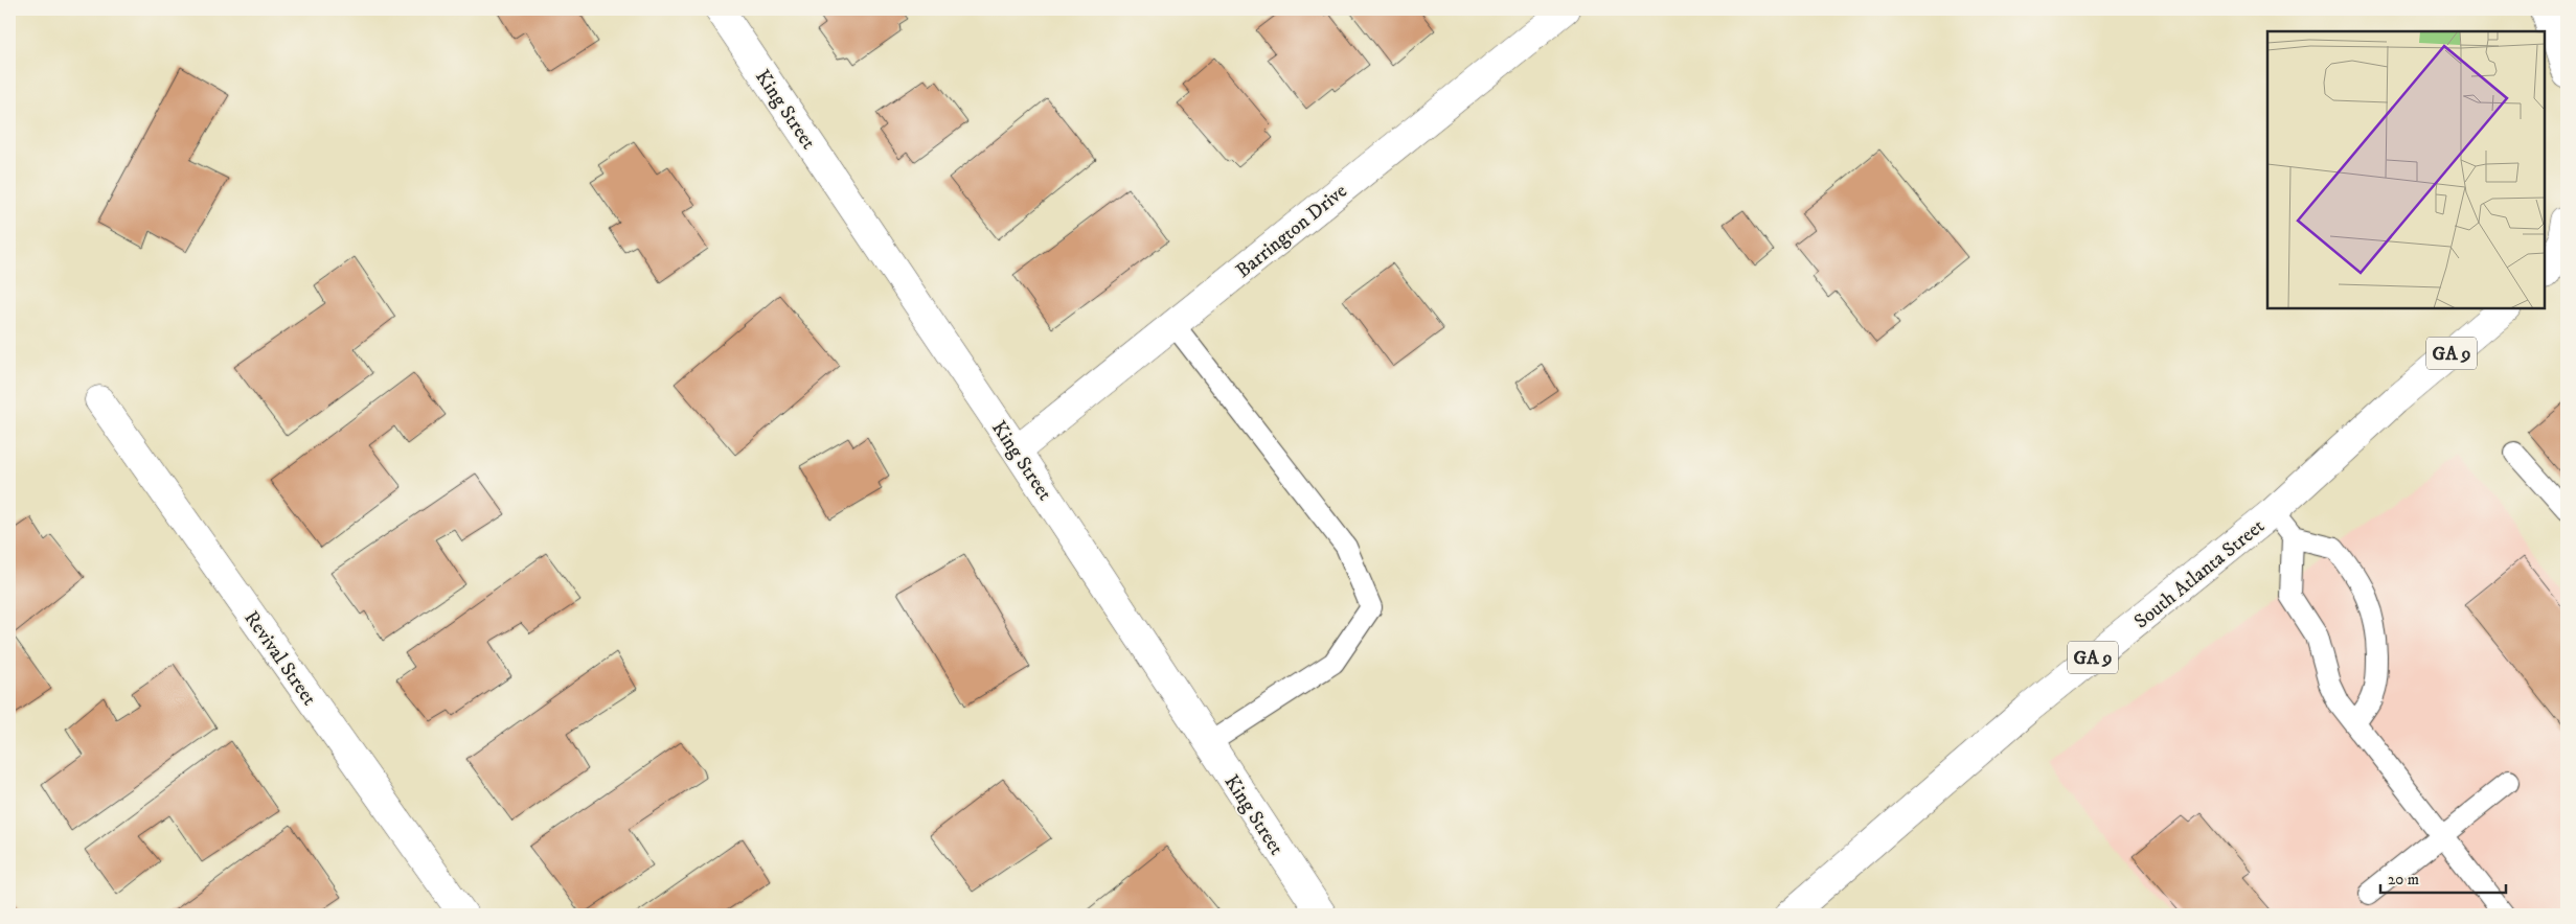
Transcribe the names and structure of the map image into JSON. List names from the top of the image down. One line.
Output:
{"streets":{"main road":["King Street","Barrington Drive","GA 9","South Atlanta Street","Revival Street"]},"crossings":[["King Street","Barrington Drive"]],"scale_bar":"20 m"}
